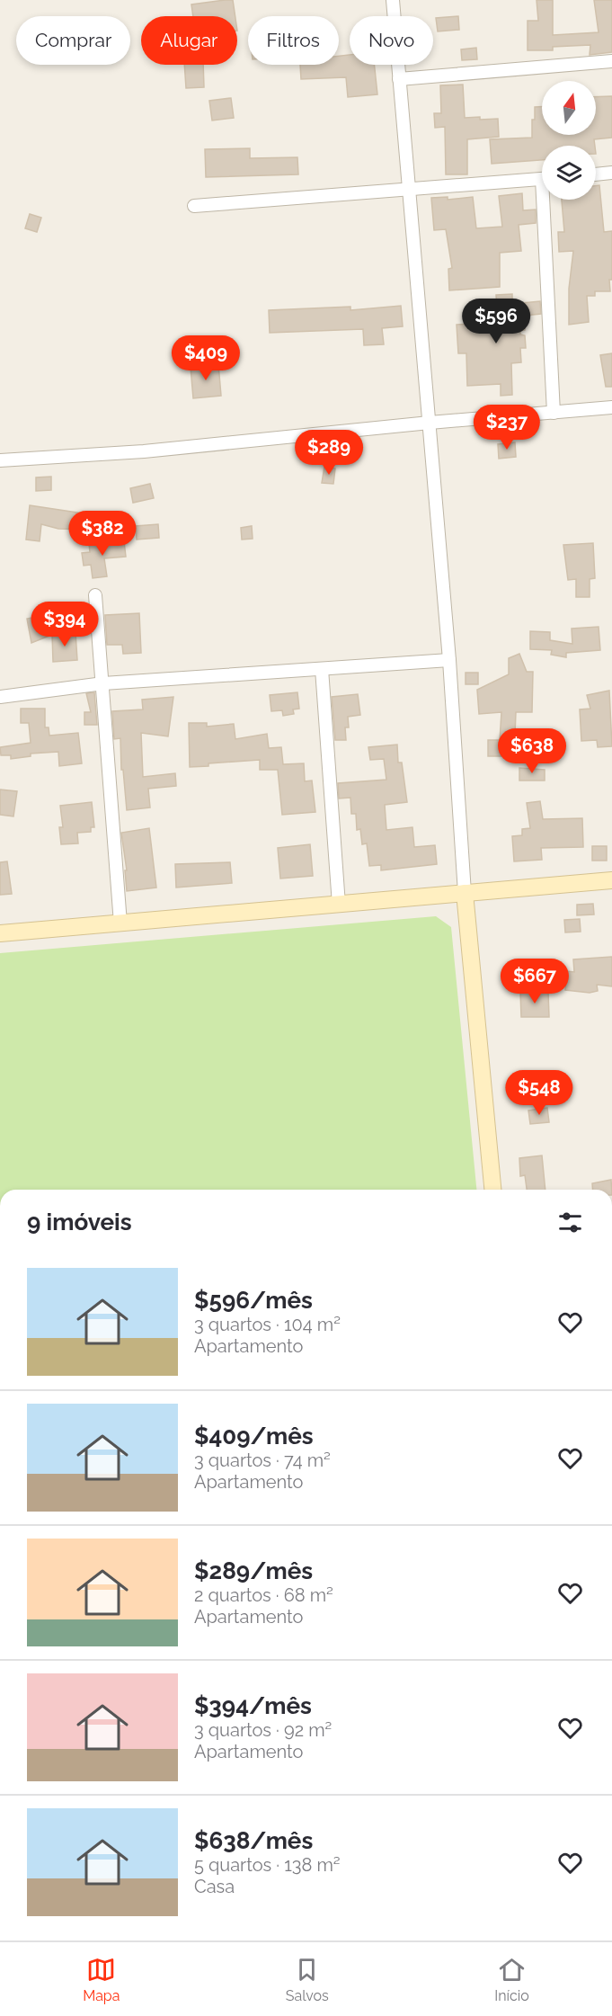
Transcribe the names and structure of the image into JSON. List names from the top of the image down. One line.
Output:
{"north":"top","page":{"chip":["Comprar","Alugar","Filtros","Novo"],"price":["$596","$409","$237","$289","$382","$394","$638","$667","$548"],"heading":"9 imóveis","list":[{"name":"$596/mês","note":"3 quartos · 104 m² · Apartamento"},{"name":"$409/mês","note":"3 quartos · 74 m² · Apartamento"},{"name":"$289/mês","note":"2 quartos · 68 m² · Apartamento"},{"name":"$394/mês","note":"3 quartos · 92 m² · Apartamento"},{"name":"$638/mês","note":"5 quartos · 138 m² · Casa"}],"tabs":["Mapa","Salvos","Início"]}}
